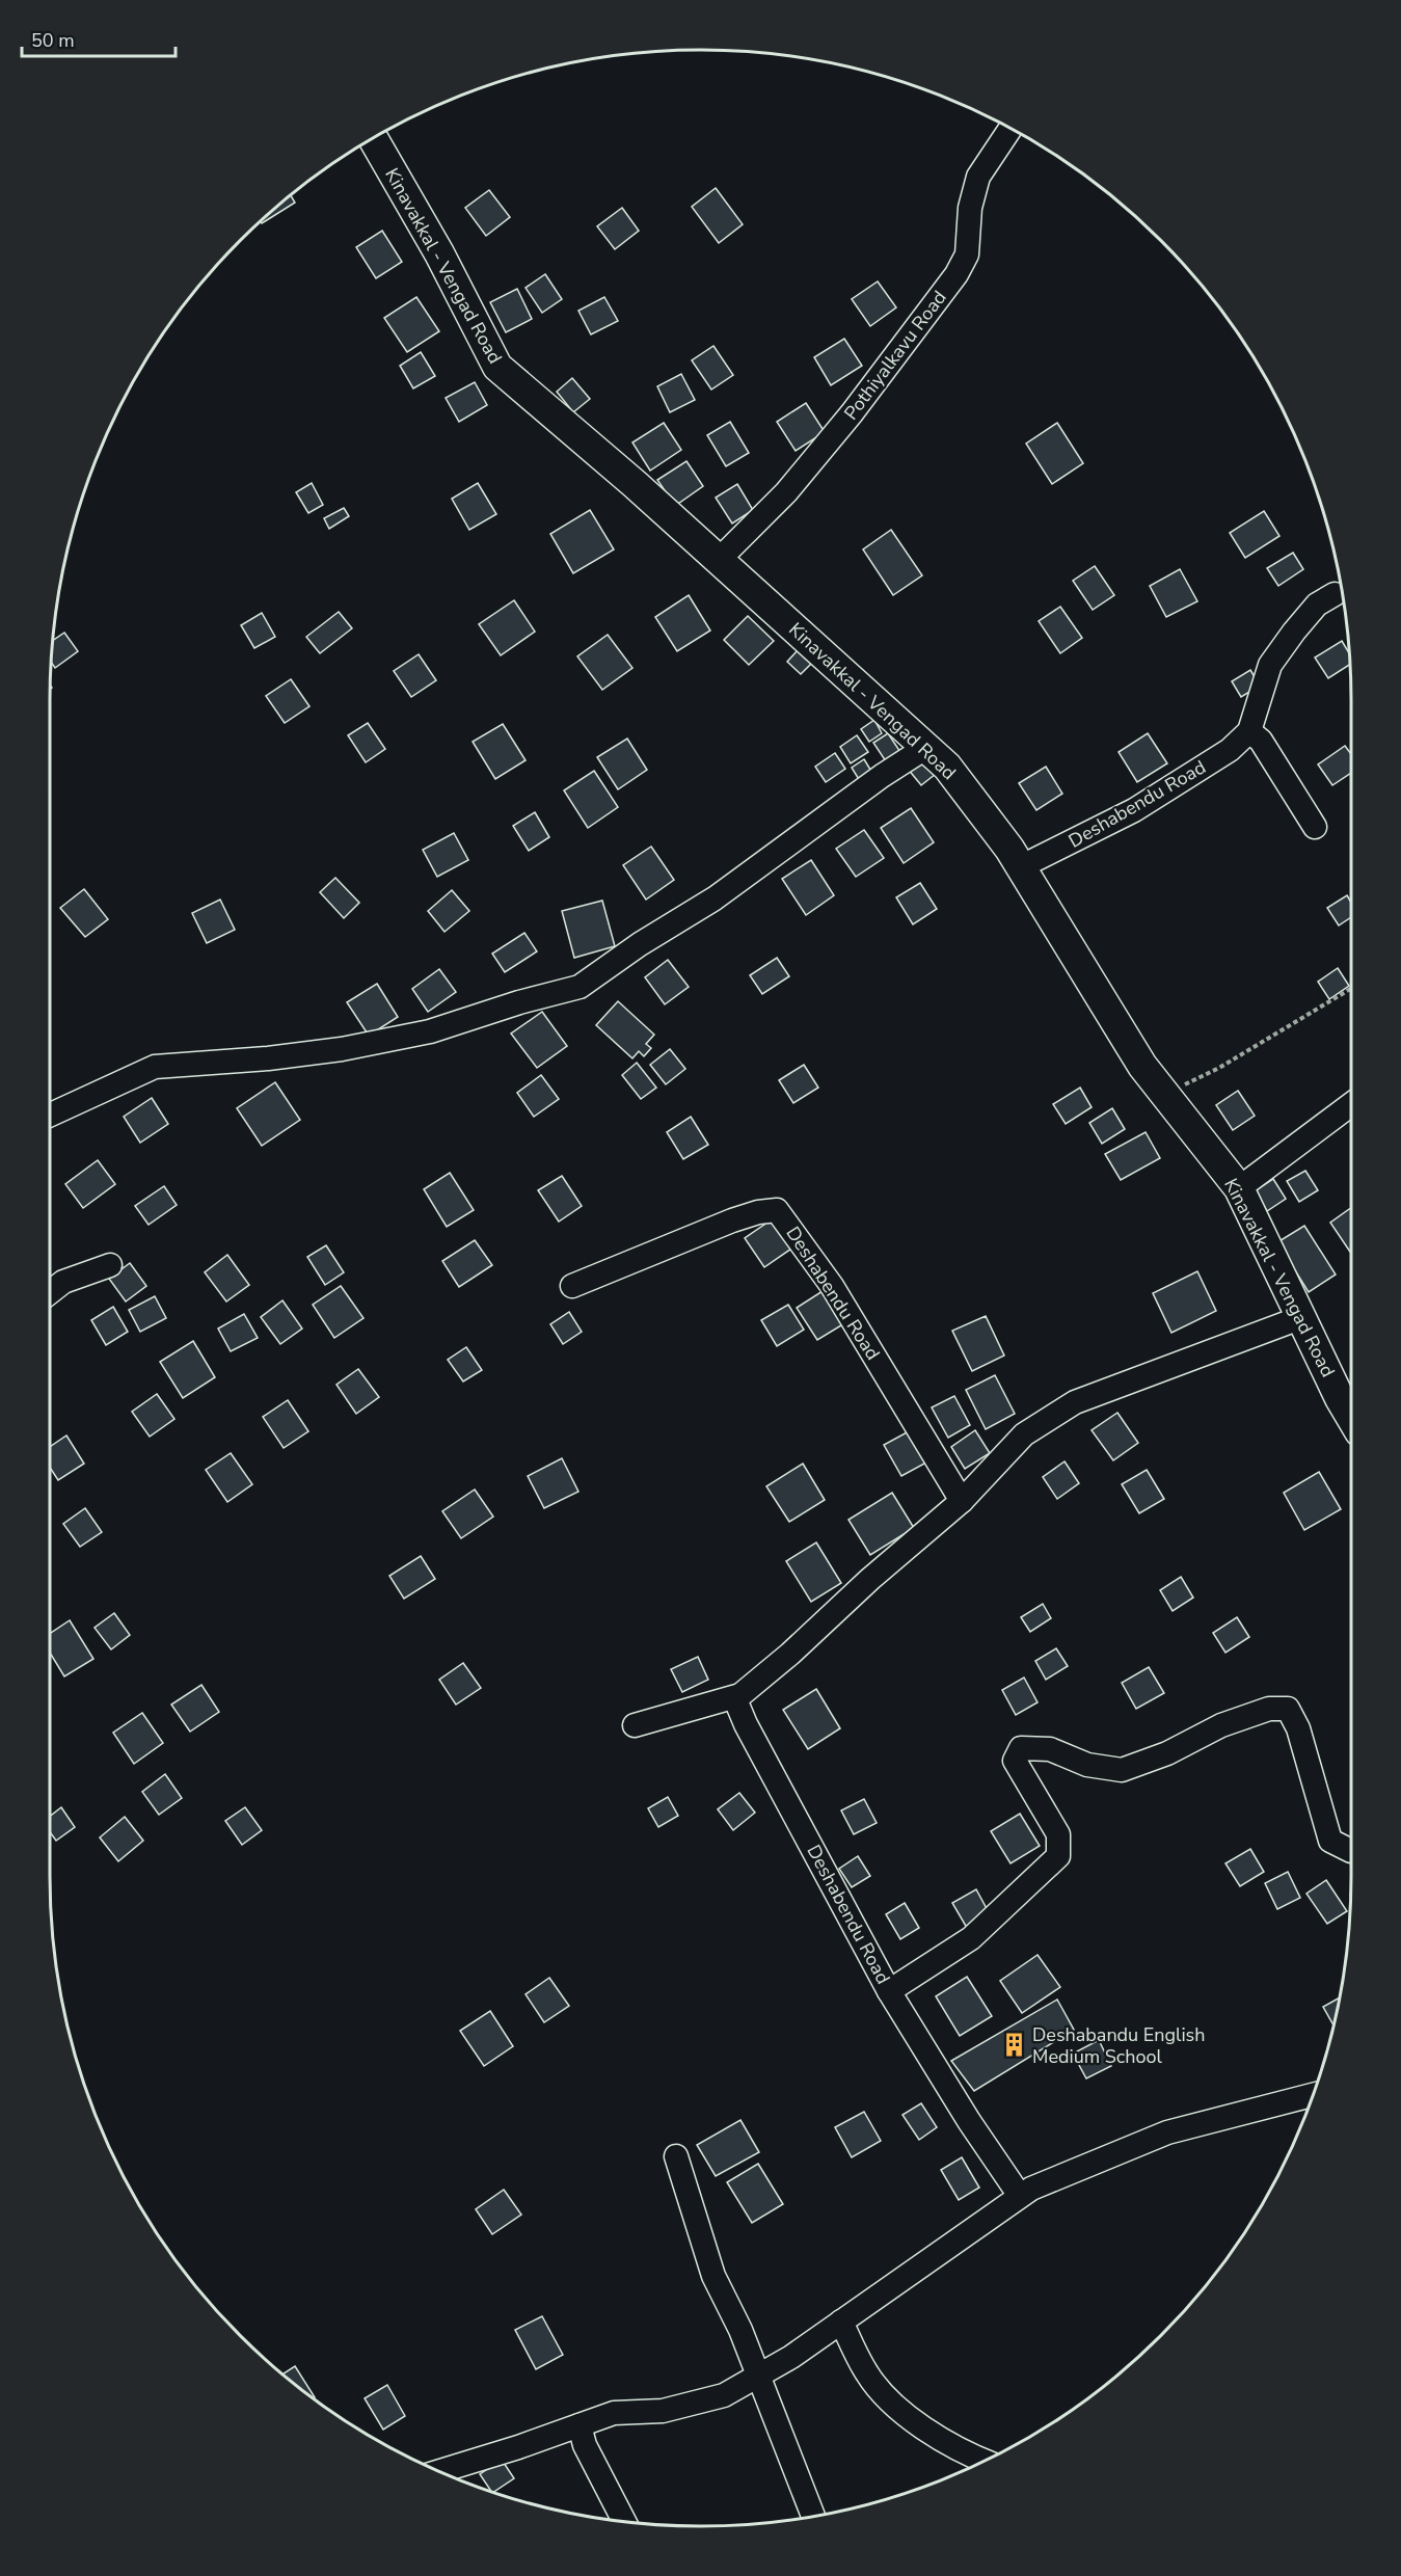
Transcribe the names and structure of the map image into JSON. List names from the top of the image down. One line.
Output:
{"streets":{"main road":["Kinavakkal - Vengad Road"],"street":["Pothiyalkavu Road","Deshabendu Road"]},"crossings":[["Kinavakkal - Vengad Road","Pothiyalkavu Road"],["Kinavakkal - Vengad Road","Deshabendu Road"]],"places":{"building":["Deshabandu English Medium School"]},"scale_bar":"50 m"}
